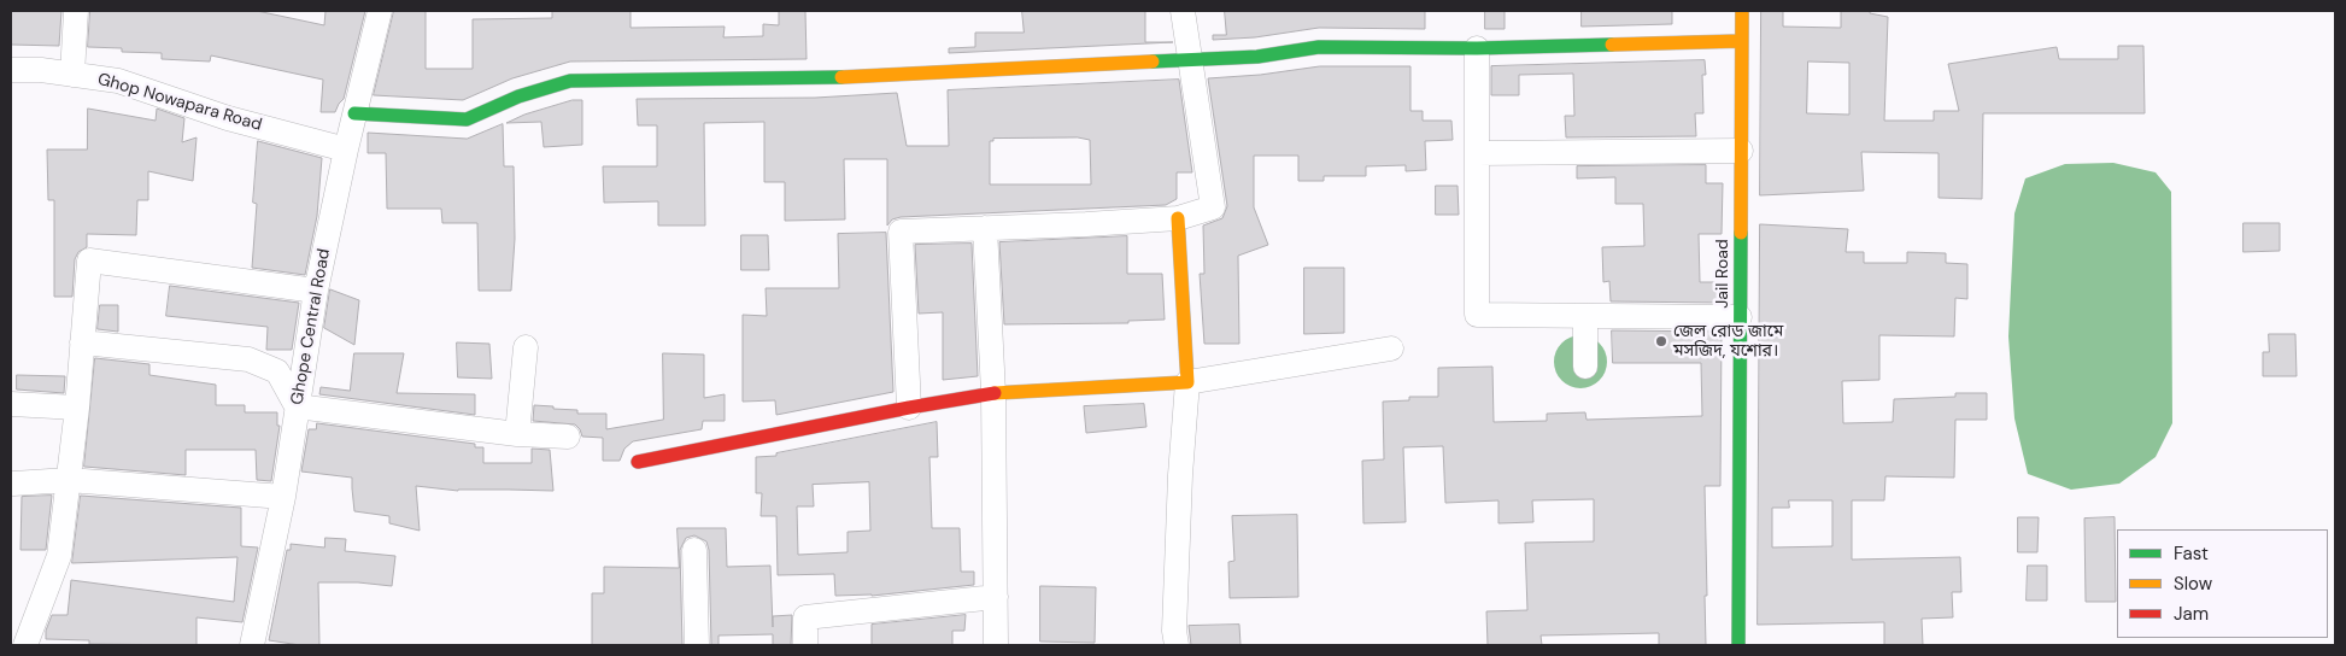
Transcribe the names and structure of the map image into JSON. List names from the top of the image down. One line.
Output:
{"streets":{"main road":["Jail Road"],"street":["Ghop Nowapara Road","Ghope Central Road"]},"crossings":[["Ghop Nowapara Road","Ghope Central Road"]],"places":["জেল রোড জামে মসজিদ, যশোর।"],"legend":["Fast","Slow","Jam"]}
